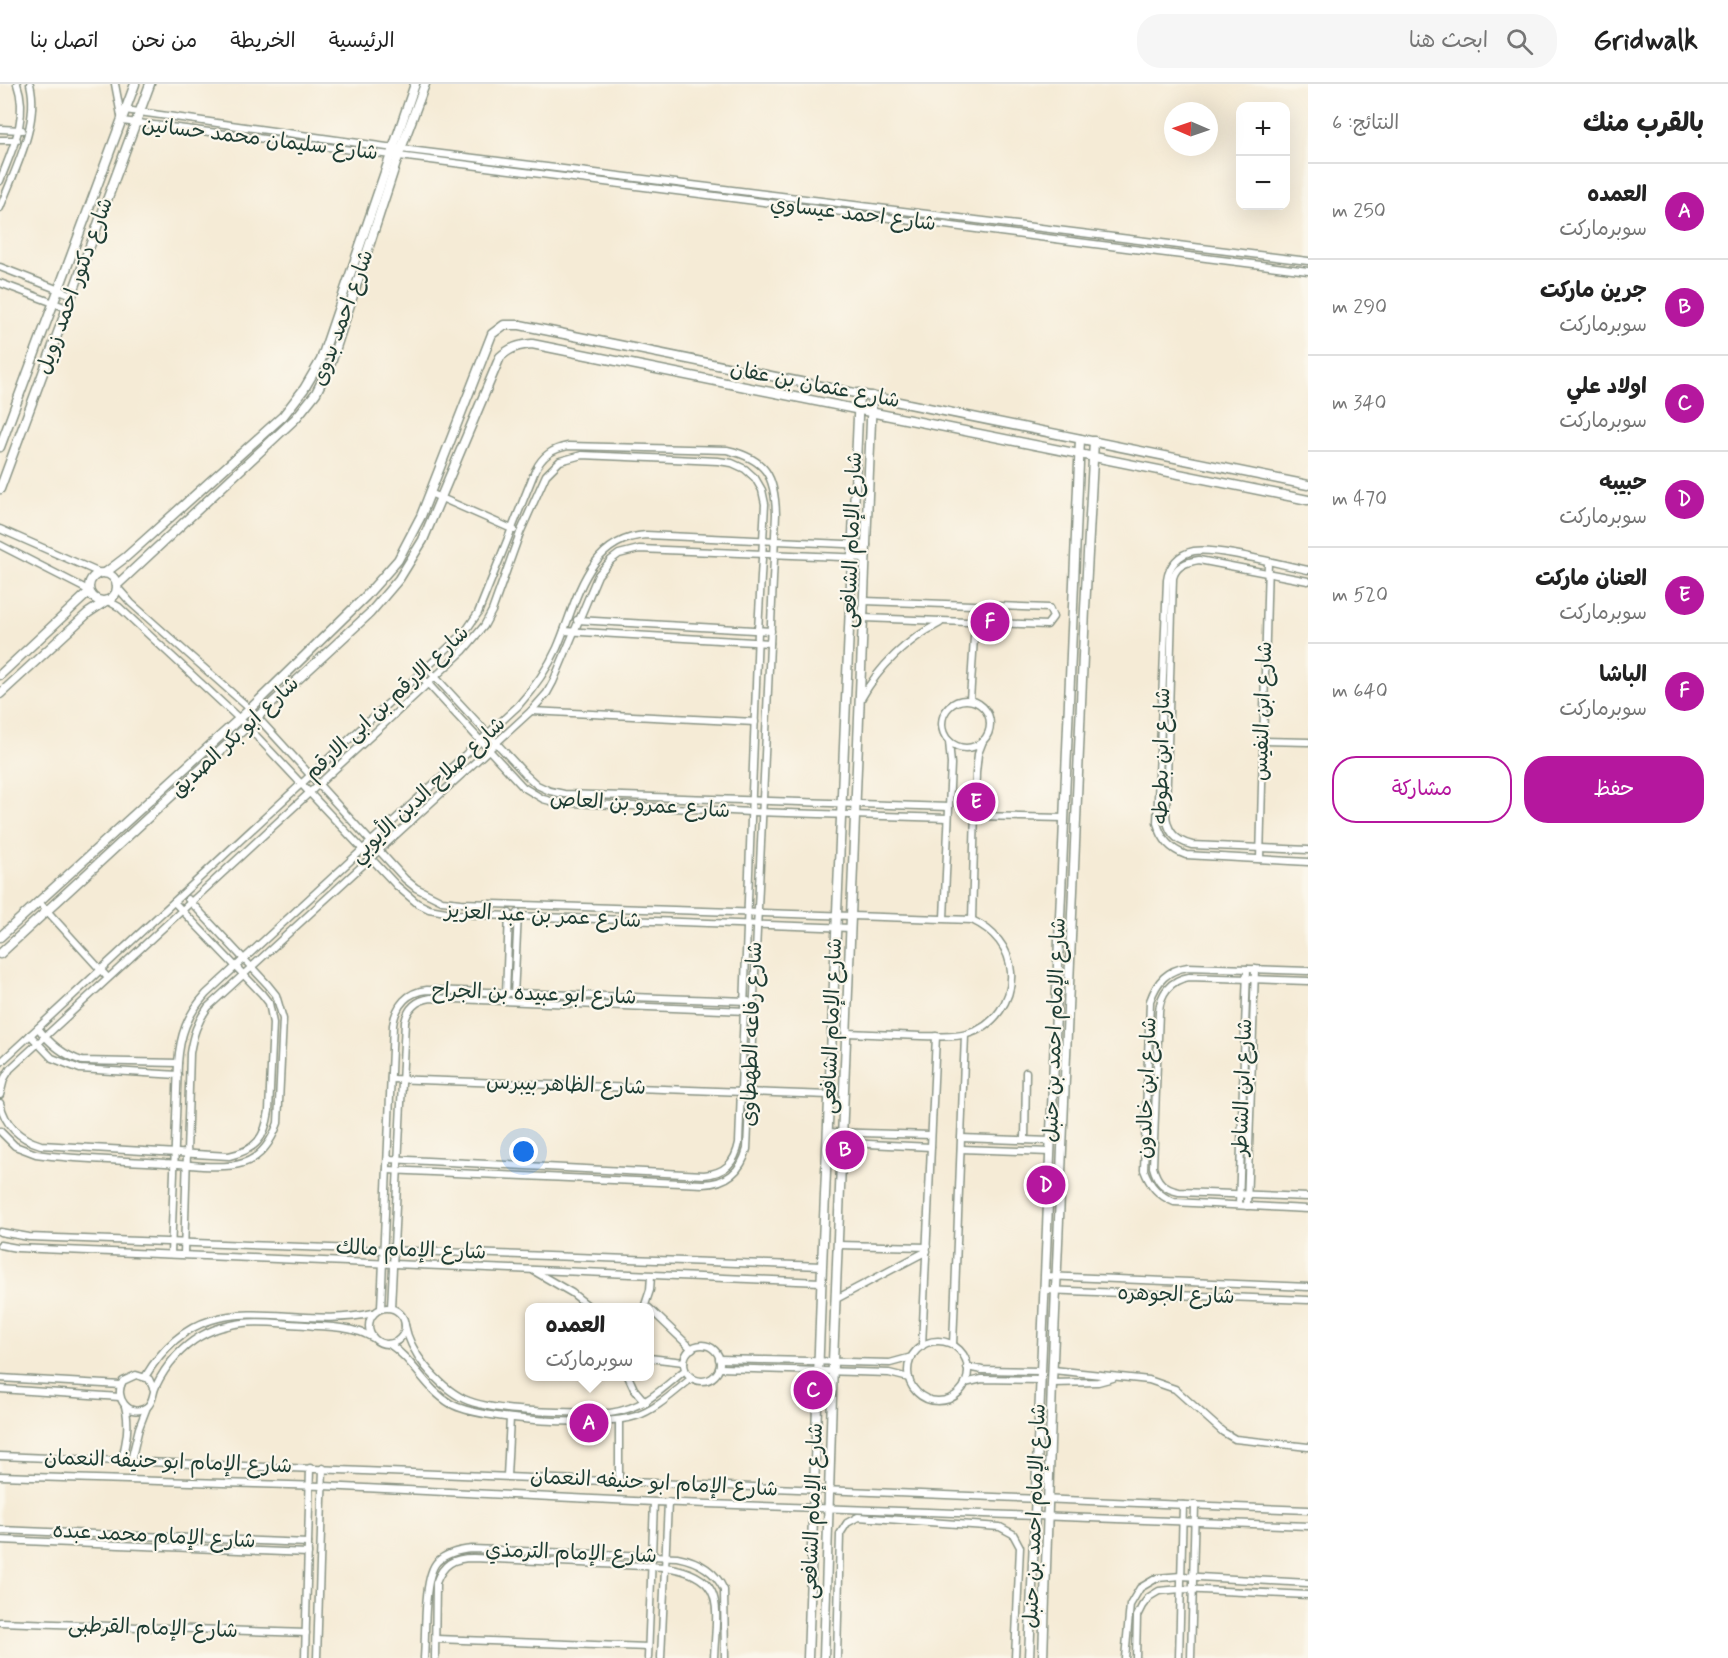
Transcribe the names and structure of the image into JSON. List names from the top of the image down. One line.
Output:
{"streets":{"street":["شارع سليمان محمد حسانين","شارع احمد عيساوي","شارع دكتور احمد زويل","شارع احمد بدوى","شارع عثمان بن عفان","شارع الإمام الشافعى","شارع الارقم بن ابى الارقم","شارع ابن النفيس","شارع ابو بكر الصديق","شارع ابن بطوطه","شارع صلاح الدين الأيوبي","شارع عمرو بن العاص","شارع عمر بن عبد العزيز","شارع ابو عبيده بن الجراح","شارع الإمام احمد بن حنبل","شارع رفاعه الطهطاوى","شارع الظاهر بيبرس","شارع ابن الشاطر","شارع ابن خالدون","شارع الإمام مالك","شارع الجوهره","شارع الإمام ابو حنيفه النعمان","شارع الإمام محمد عبده","شارع الإمام الترمذي","شارع الإمام القرطبى"]},"crossings":[["شارع سليمان محمد حسانين","شارع احمد عيساوي"],["شارع سليمان محمد حسانين","شارع دكتور احمد زويل"],["شارع سليمان محمد حسانين","شارع احمد بدوى"],["شارع احمد عيساوي","شارع احمد بدوى"],["شارع احمد بدوى","شارع عمر بن عبد العزيز"],["شارع عثمان بن عفان","شارع الإمام الشافعى"],["شارع عثمان بن عفان","شارع ابو بكر الصديق"],["شارع عثمان بن عفان","شارع الإمام احمد بن حنبل"],["شارع الإمام الشافعى","شارع صلاح الدين الأيوبي"],["شارع الإمام الشافعى","شارع عمرو بن العاص"],["شارع الإمام الشافعى","شارع عمر بن عبد العزيز"],["شارع الإمام الشافعى","شارع الظاهر بيبرس"],["شارع الإمام الشافعى","شارع الإمام مالك"],["شارع الإمام الشافعى","شارع الإمام ابو حنيفه النعمان"],["شارع الارقم بن ابى الارقم","شارع صلاح الدين الأيوبي"],["شارع الارقم بن ابى الارقم","شارع عمرو بن العاص"],["شارع الارقم بن ابى الارقم","شارع عمر بن عبد العزيز"],["شارع الارقم بن ابى الارقم","شارع رفاعه الطهطاوى"],["شارع ابن النفيس","شارع ابن بطوطه"],["شارع ابو بكر الصديق","شارع عمر بن عبد العزيز"],["شارع صلاح الدين الأيوبي","شارع عمرو بن العاص"],["شارع صلاح الدين الأيوبي","شارع عمر بن عبد العزيز"],["شارع صلاح الدين الأيوبي","شارع رفاعه الطهطاوى"],["شارع صلاح الدين الأيوبي","شارع الإمام مالك"],["شارع عمرو بن العاص","شارع رفاعه الطهطاوى"],["شارع عمر بن عبد العزيز","شارع رفاعه الطهطاوى"],["شارع ابو عبيده بن الجراح","شارع رفاعه الطهطاوى"],["شارع ابو عبيده بن الجراح","شارع الظاهر بيبرس"],["شارع ابو عبيده بن الجراح","شارع الإمام مالك"],["شارع الإمام احمد بن حنبل","شارع الجوهره"],["شارع الإمام احمد بن حنبل","شارع الإمام ابو حنيفه النعمان"],["شارع رفاعه الطهطاوى","شارع الظاهر بيبرس"],["شارع ابن الشاطر","شارع ابن خالدون"]],"north":"left","page":{"header":"Gridwalk","search":"ابحث هنا","nav":["الرئيسية","الخريطة","من نحن","اتصل بنا"],"heading":["بالقرب منك","النتائج: 6"],"map_buttons":["+","−"],"list":[{"mark":"A","name":"العمده","note":"سوبرماركت","value":"250 m"},{"mark":"B","name":"جرين ماركت","note":"سوبرماركت","value":"290 m"},{"mark":"C","name":"اولاد علي","note":"سوبرماركت","value":"340 m"},{"mark":"D","name":"حبيبه","note":"سوبرماركت","value":"470 m"},{"mark":"E","name":"العنان ماركت","note":"سوبرماركت","value":"520 m"},{"mark":"F","name":"الباشا","note":"سوبرماركت","value":"640 m"}],"pins":["F","E","B","D","C","A"],"buttons":["حفظ","مشاركة"],"popup":["العمده","سوبرماركت"]}}
